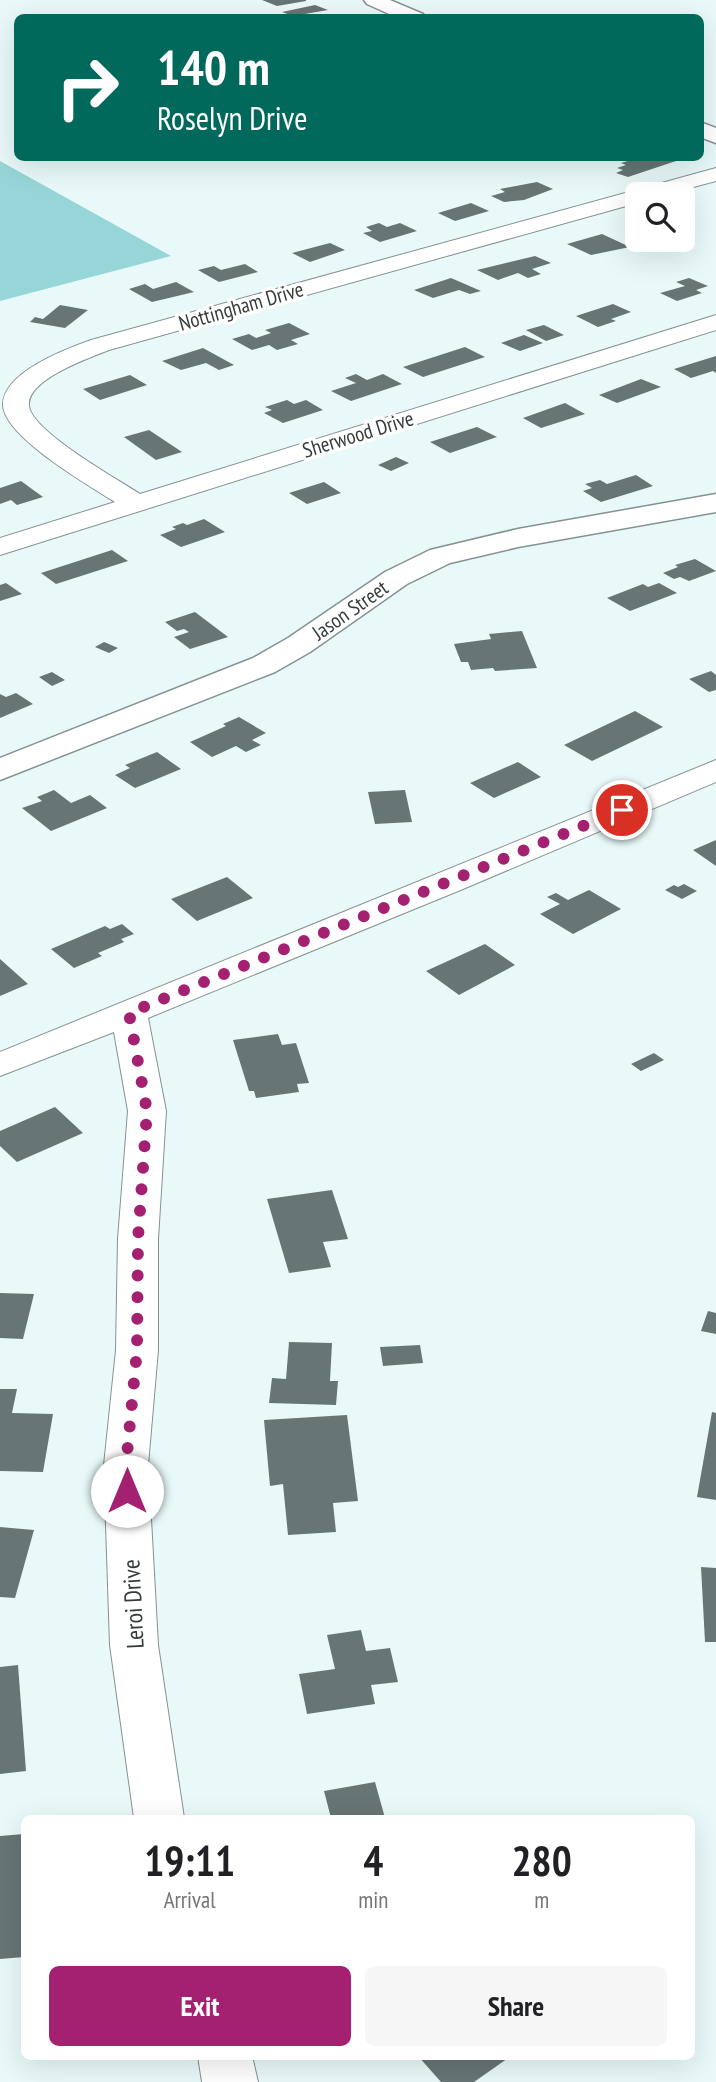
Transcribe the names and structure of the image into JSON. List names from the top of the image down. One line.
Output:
{"streets":{"street":["Nottingham Drive","Sherwood Drive","Jason Street","Leroi Drive"]},"crossings":[["Nottingham Drive","Sherwood Drive"]],"page":{"turn":["140 m","Roselyn Drive"],"eta":["19:11","Arrival","4","min","280","m"],"buttons":["Exit","Share"]}}
